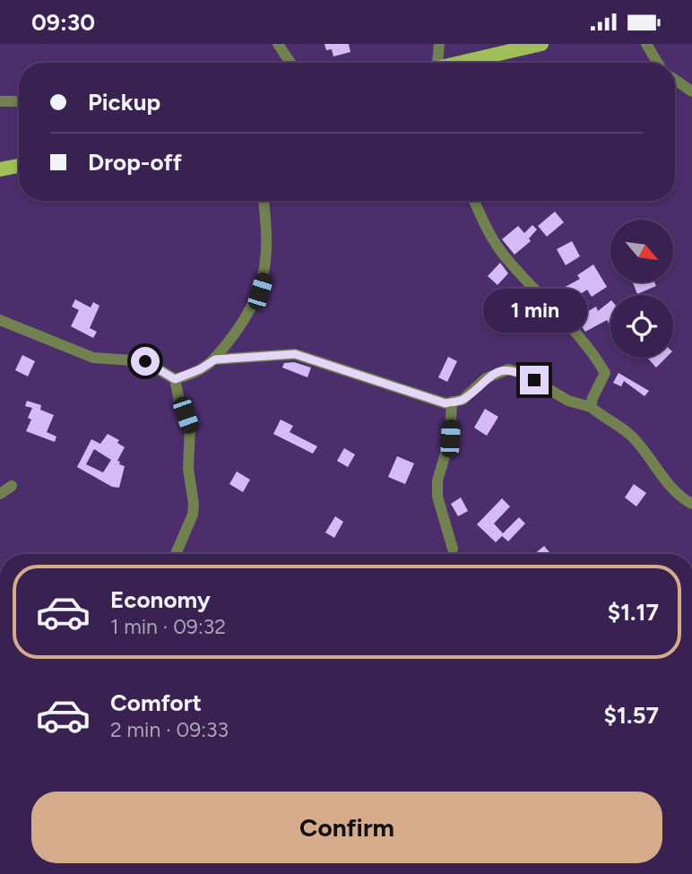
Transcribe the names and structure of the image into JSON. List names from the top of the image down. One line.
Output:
{"north":"bottom right","page":{"status":"09:30","banner":["Pickup","Drop-off"],"bubble":"1 min","list":[{"name":"Economy","note":"1 min · 09:32","value":"$1.17"},{"name":"Comfort","note":"2 min · 09:33","value":"$1.57"}],"buttons":"Confirm"}}
